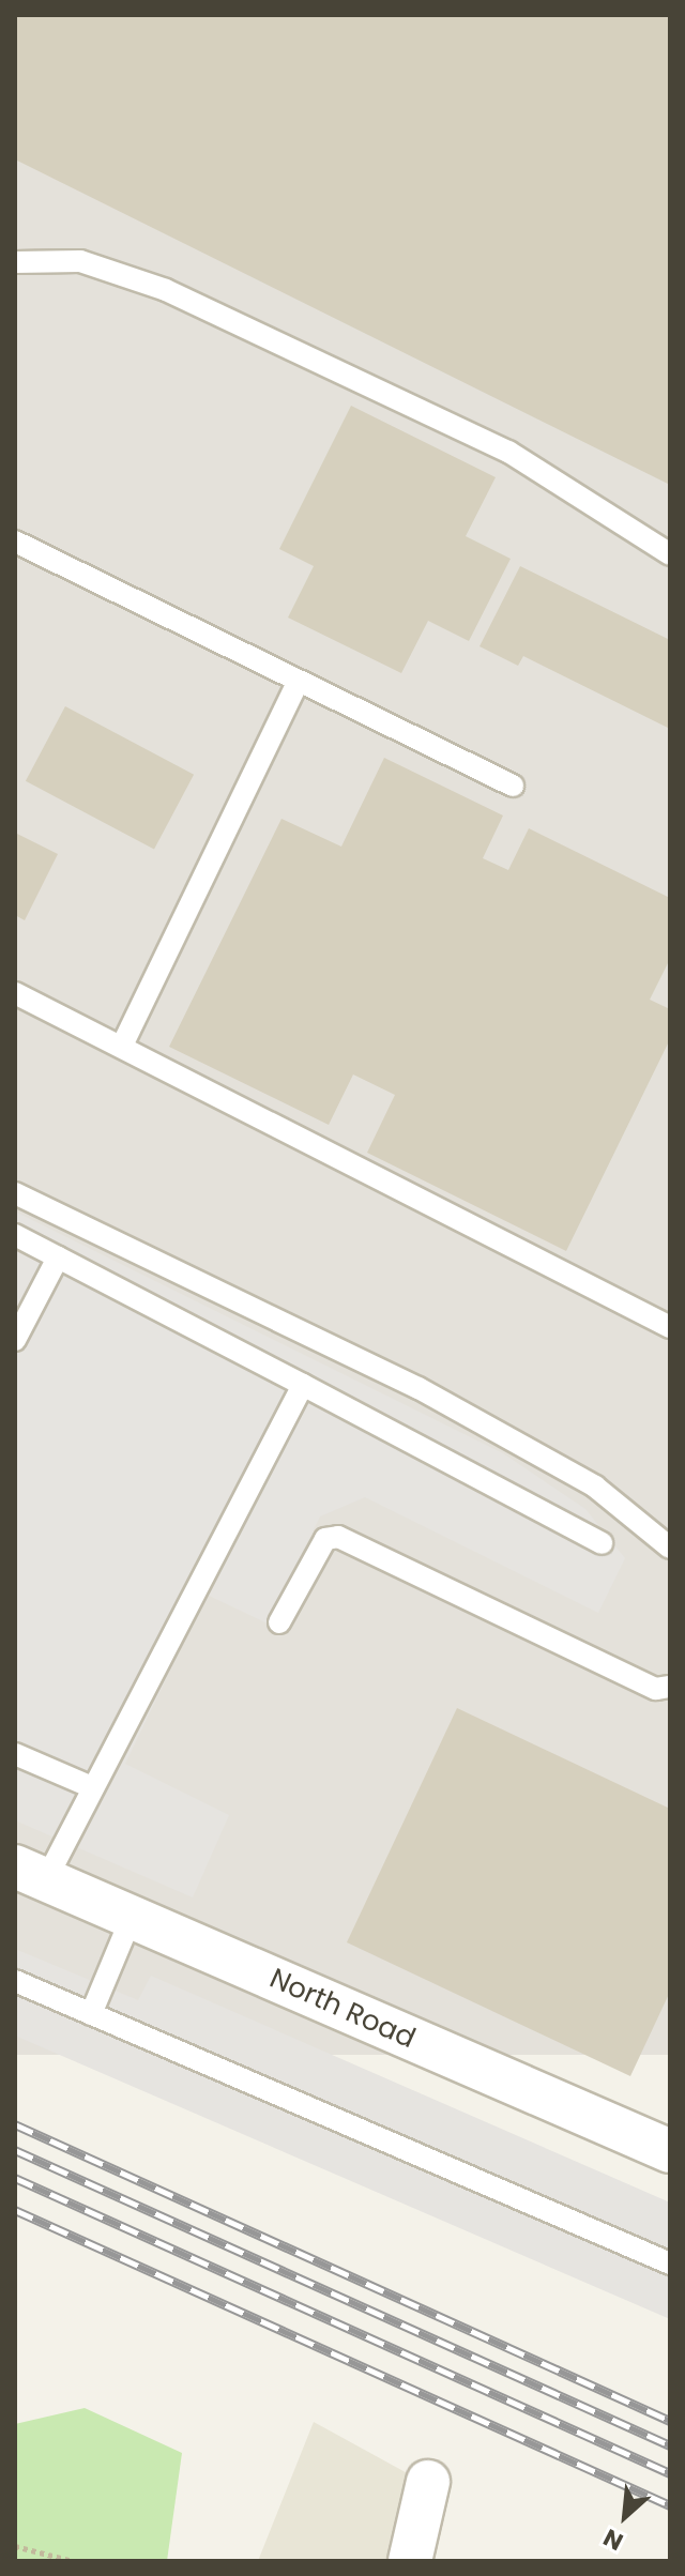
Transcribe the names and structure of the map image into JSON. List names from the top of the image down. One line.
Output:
{"streets":{"street":["North Road"]},"north":"bottom left"}
